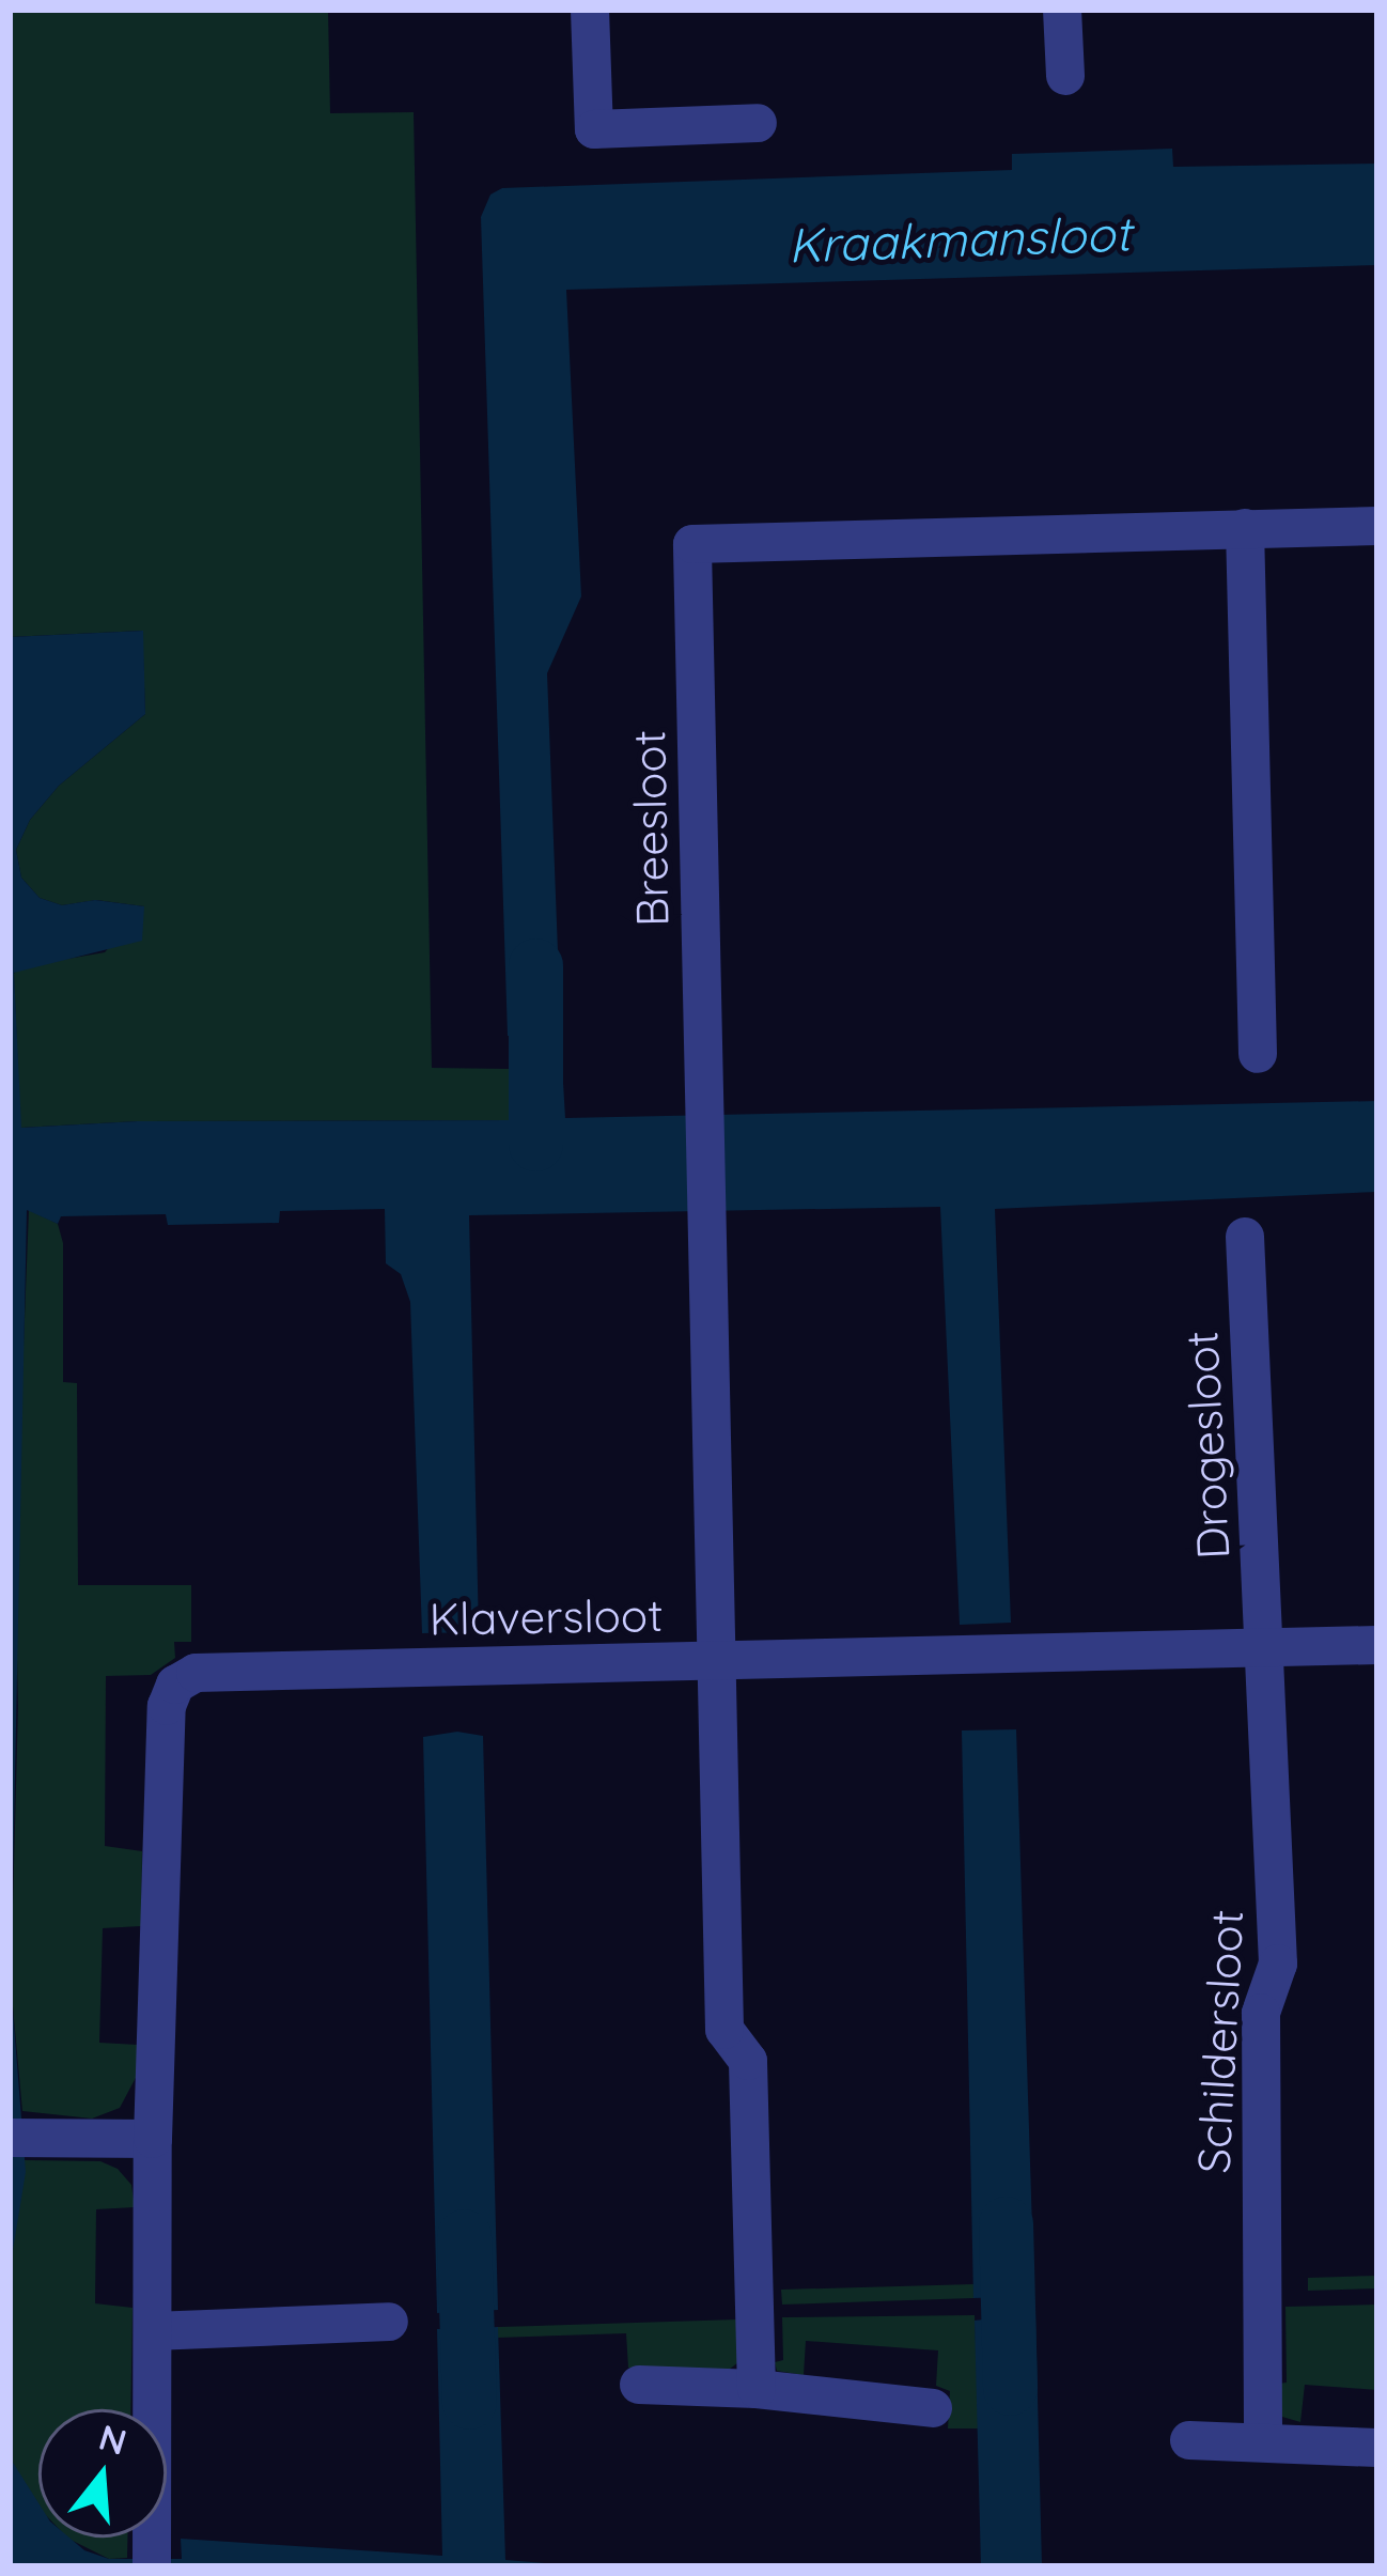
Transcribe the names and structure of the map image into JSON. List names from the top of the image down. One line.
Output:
{"streets":{"street":["Breesloot","Drogesloot","Klaversloot","Schildersloot"]},"crossings":[["Breesloot","Klaversloot"],["Drogesloot","Klaversloot"],["Drogesloot","Schildersloot"],["Klaversloot","Schildersloot"]],"water":["Kraakmansloot"],"north":"top"}
